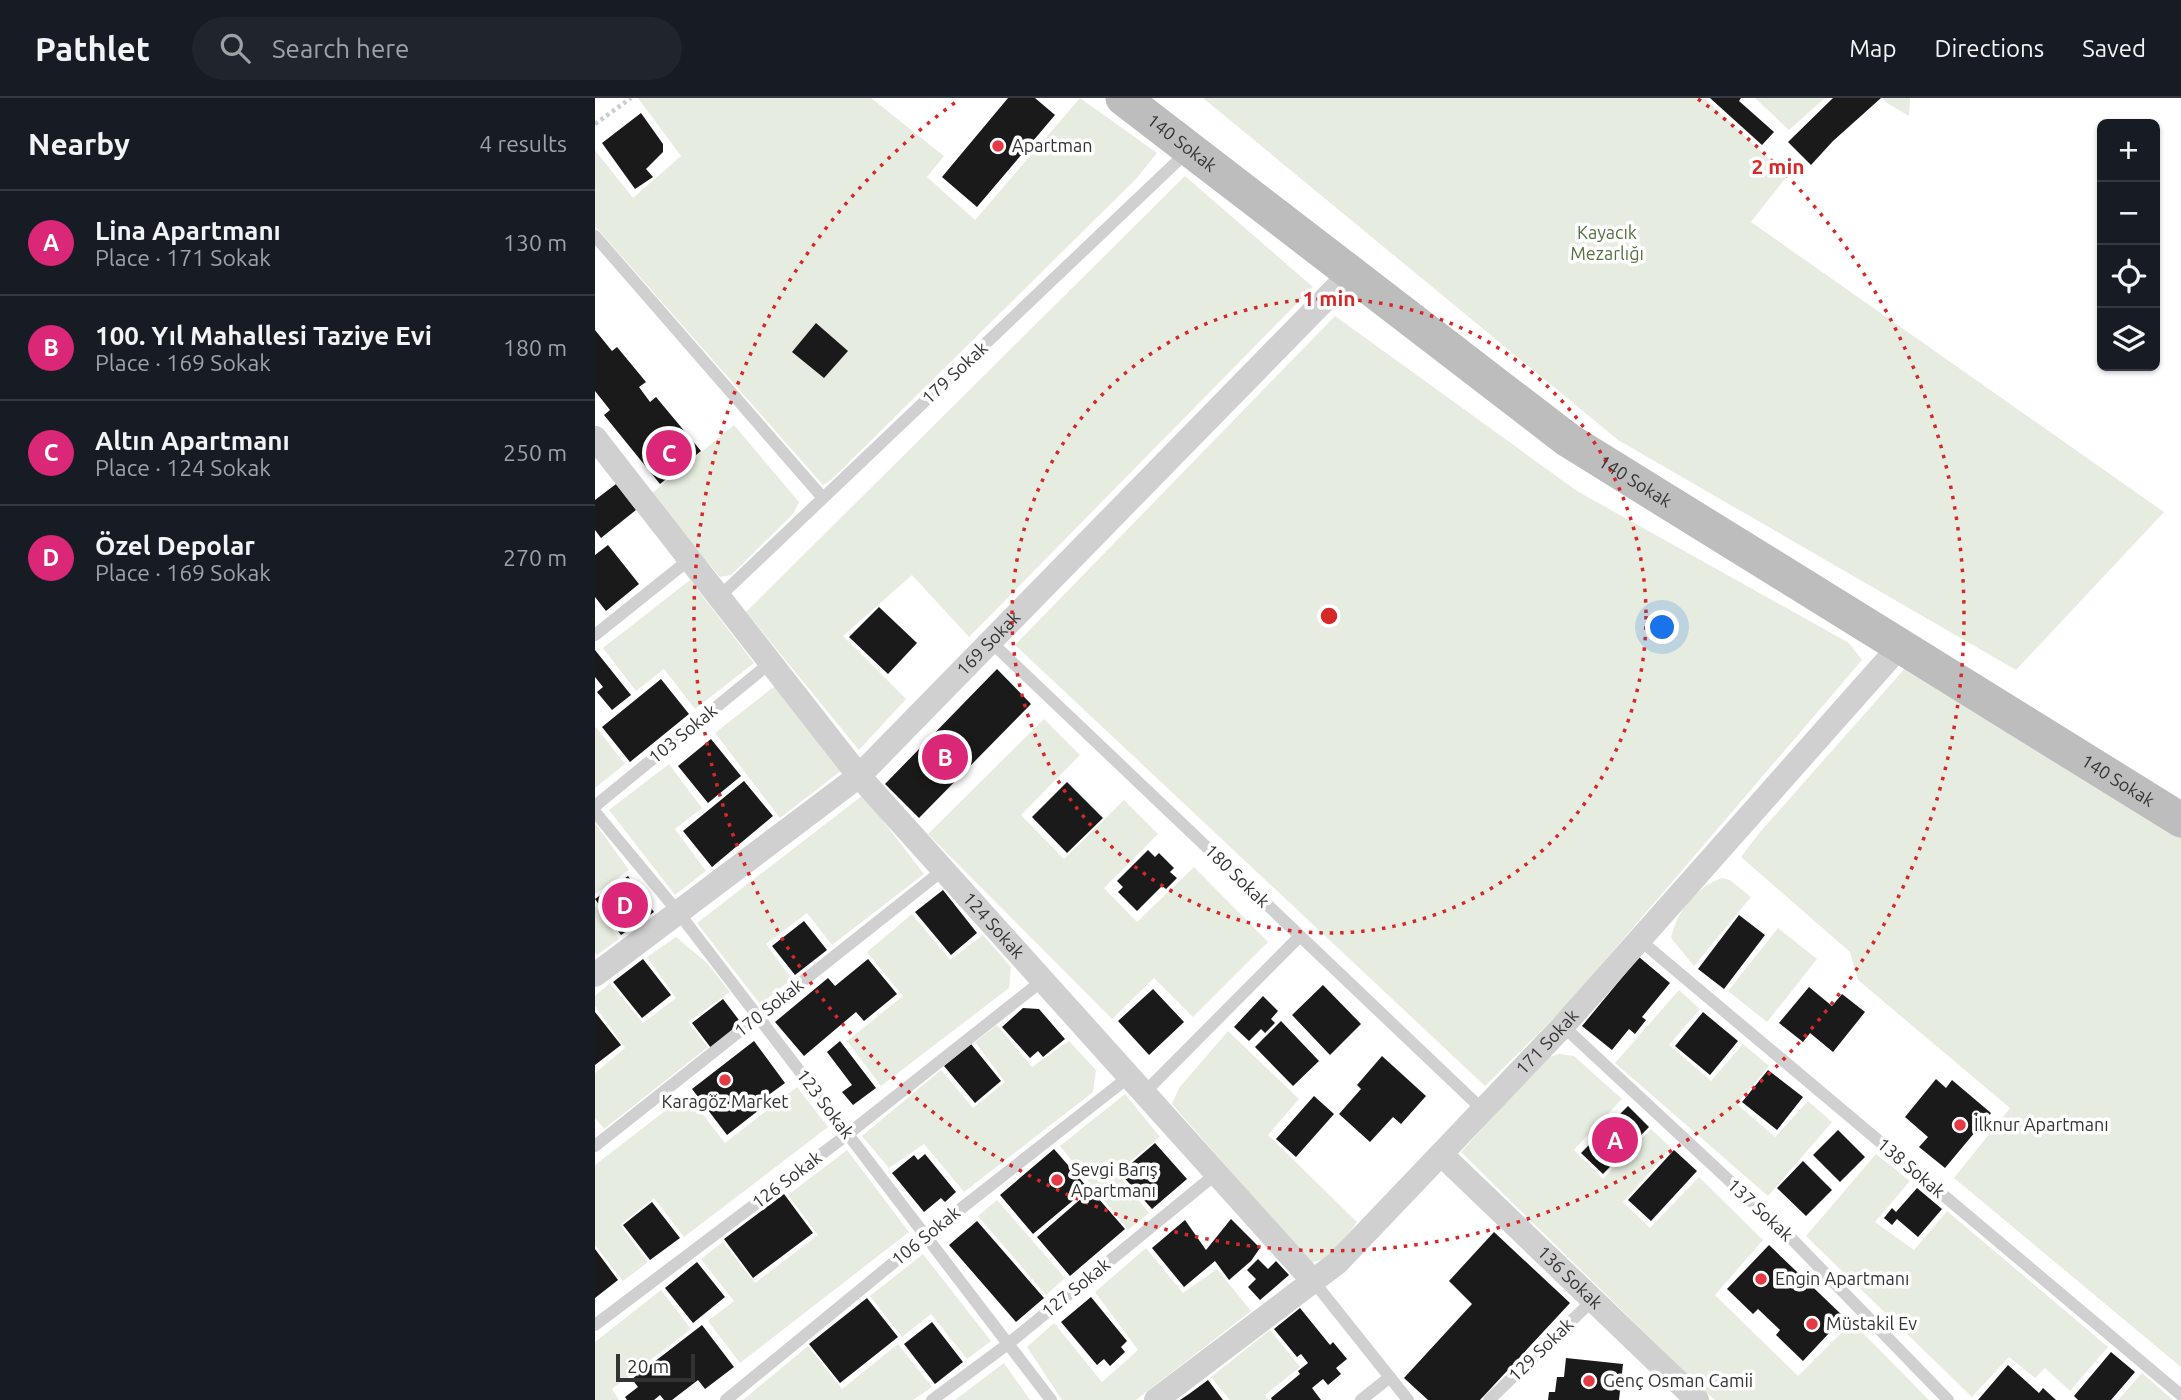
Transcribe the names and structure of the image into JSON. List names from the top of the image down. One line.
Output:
{"streets":{"main road":["140 Sokak"],"street":["169 Sokak","124 Sokak","171 Sokak","136 Sokak"],"lane":["179 Sokak","103 Sokak","180 Sokak","170 Sokak","123 Sokak","138 Sokak","126 Sokak","137 Sokak","106 Sokak","127 Sokak","129 Sokak"]},"crossings":[["140 Sokak","179 Sokak"],["140 Sokak","169 Sokak"],["140 Sokak","171 Sokak"],["179 Sokak","124 Sokak"],["169 Sokak","180 Sokak"],["169 Sokak","124 Sokak"],["169 Sokak","123 Sokak"],["103 Sokak","124 Sokak"],["180 Sokak","171 Sokak"],["180 Sokak","106 Sokak"],["124 Sokak","170 Sokak"],["124 Sokak","171 Sokak"],["124 Sokak","126 Sokak"],["124 Sokak","106 Sokak"],["124 Sokak","127 Sokak"],["170 Sokak","123 Sokak"],["171 Sokak","138 Sokak"],["171 Sokak","137 Sokak"],["171 Sokak","136 Sokak"],["123 Sokak","126 Sokak"],["123 Sokak","106 Sokak"],["123 Sokak","127 Sokak"],["136 Sokak","129 Sokak"]],"parks":["Kayacık Mezarlığı"],"places":["Apartman","Karagöz Market","İlknur Apartmanı","Sevgi Barış Apartmanı","Engin Apartmanı","Müstakil Ev","Genç Osman Camii"],"scale_bar":"20 m","page":{"header":"Pathlet","search":"Search here","nav":["Map","Directions","Saved"],"heading":["Nearby","4 results"],"map_buttons":["+","−"],"list":[{"mark":"A","name":"Lina Apartmanı","note":"Place · 171 Sokak","value":"130 m"},{"mark":"B","name":"100. Yıl Mahallesi Taziye Evi","note":"Place · 169 Sokak","value":"180 m"},{"mark":"C","name":"Altın Apartmanı","note":"Place · 124 Sokak","value":"250 m"},{"mark":"D","name":"Özel Depolar","note":"Place · 169 Sokak","value":"270 m"}],"pins":["C","B","D","A"],"scale":"20 m"},"rings":["2 min","1 min"]}
